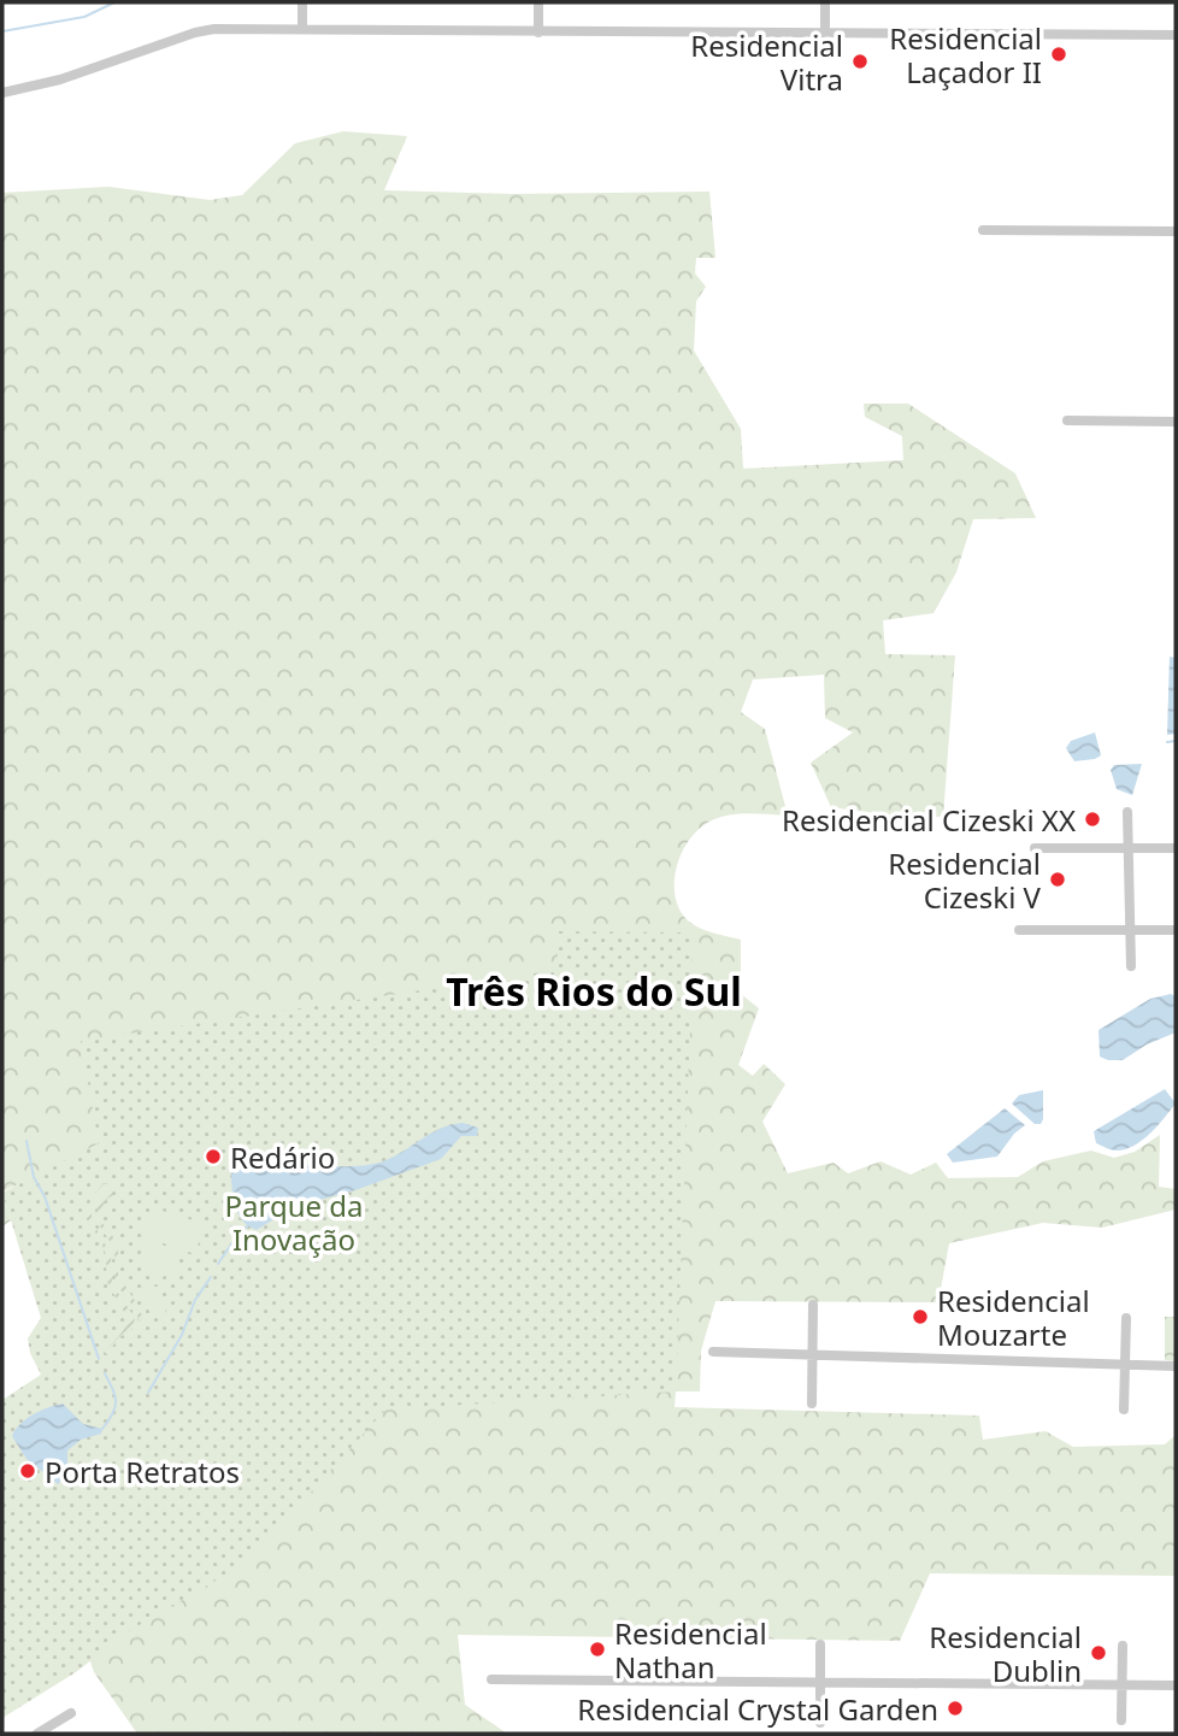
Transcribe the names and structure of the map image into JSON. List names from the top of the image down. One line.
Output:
{"districts":["Três Rios do Sul"],"parks":["Parque da Inovação"],"places":["Residencial Laçador II","Residencial Vitra","Residencial Cizeski XX","Residencial Cizeski V","Redário","Residencial Mouzarte","Porta Retratos","Residencial Nathan","Residencial Dublin","Residencial Crystal Garden"]}
